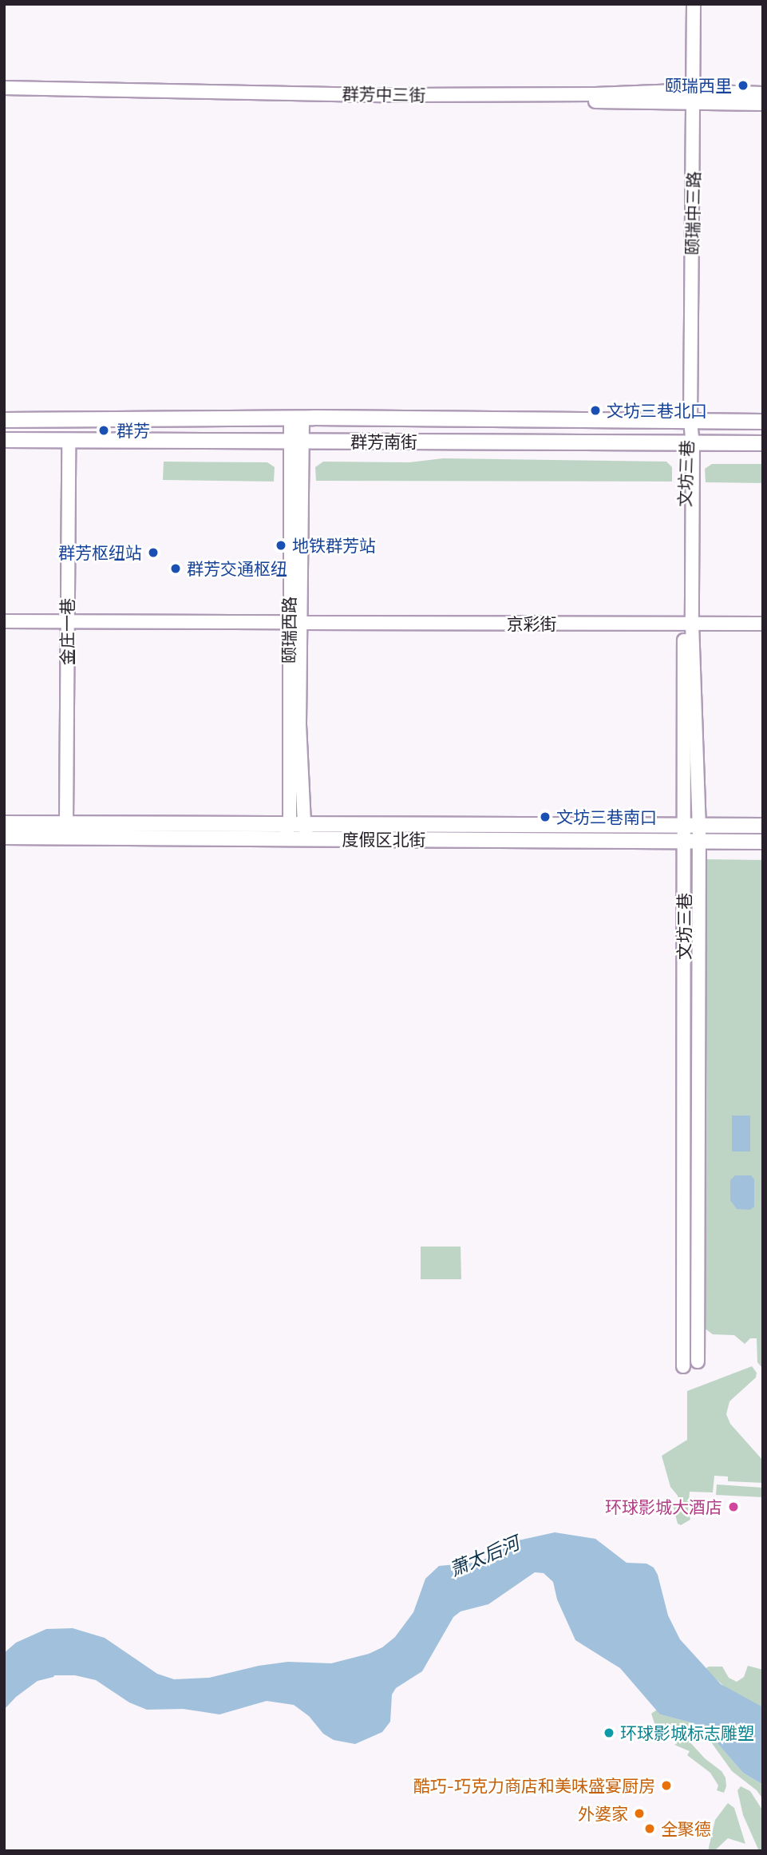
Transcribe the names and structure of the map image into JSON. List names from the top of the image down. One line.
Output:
{"streets":{"main road":["群芳中三街","颐瑞中三路","群芳南街","文坊三巷","京彩街","颐瑞西路","金庄一巷","度假区北街"]},"crossings":[["群芳中三街","颐瑞中三路"],["颐瑞中三路","群芳南街"],["颐瑞中三路","文坊三巷"],["群芳南街","文坊三巷"],["群芳南街","颐瑞西路"],["群芳南街","金庄一巷"],["文坊三巷","京彩街"],["文坊三巷","度假区北街"],["京彩街","颐瑞西路"],["京彩街","金庄一巷"],["颐瑞西路","度假区北街"],["金庄一巷","度假区北街"]],"water":["萧太后河"],"places":["颐瑞西里","文坊三巷北口","群芳","地铁群芳站","群芳枢纽站","群芳交通枢纽","文坊三巷南口","环球影城大酒店","环球影城标志雕塑","酷巧-巧克力商店和美味盛宴厨房","外婆家","全聚德"]}
